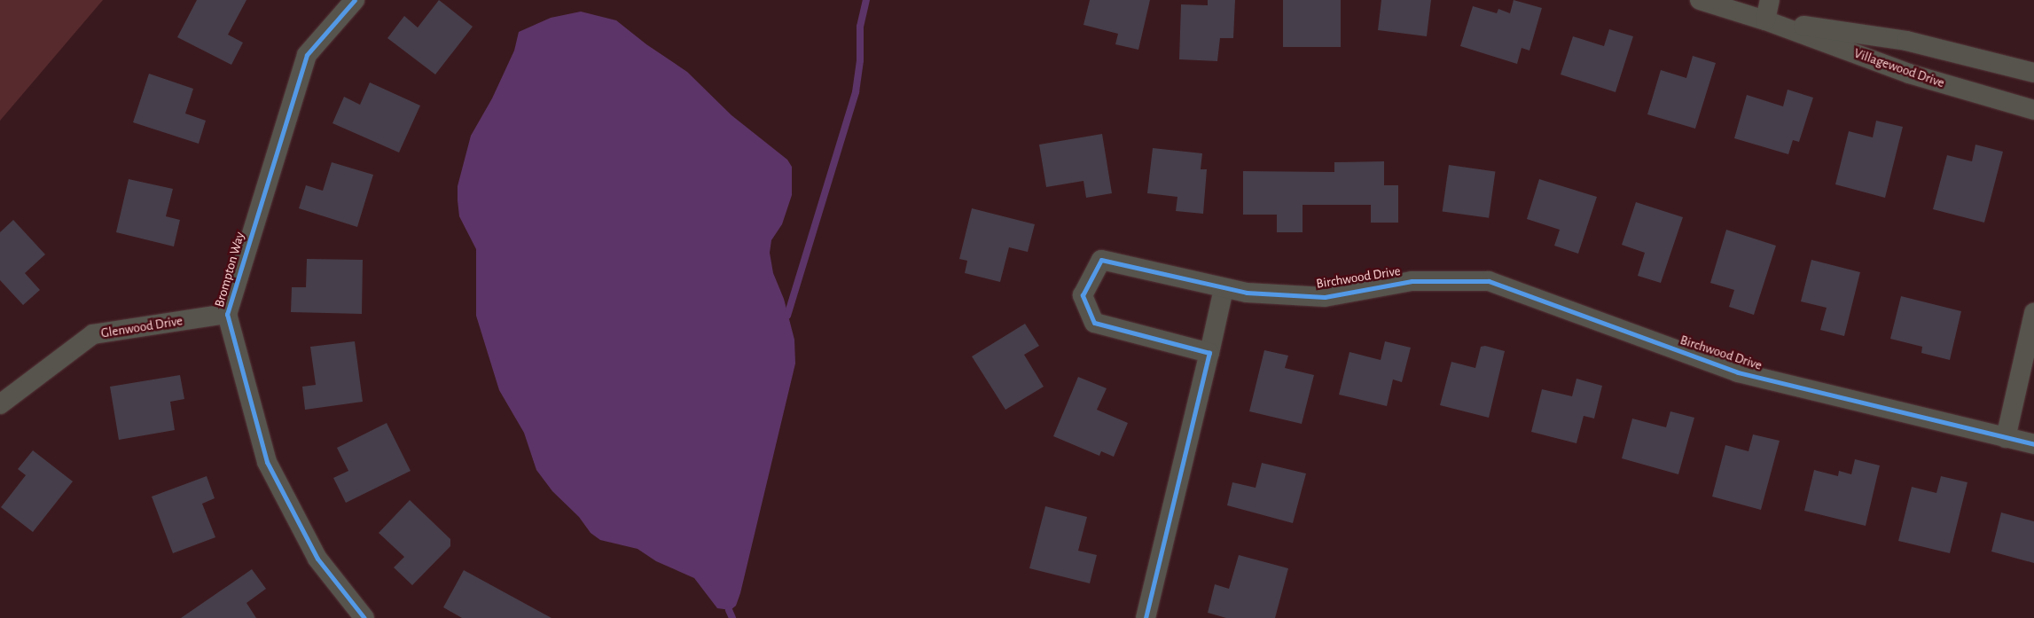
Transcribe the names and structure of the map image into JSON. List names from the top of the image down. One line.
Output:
{"streets":{"street":["Villagewood Drive","Brompton Way","Birchwood Drive","Glenwood Drive"]},"crossings":[["Brompton Way","Glenwood Drive"]]}
